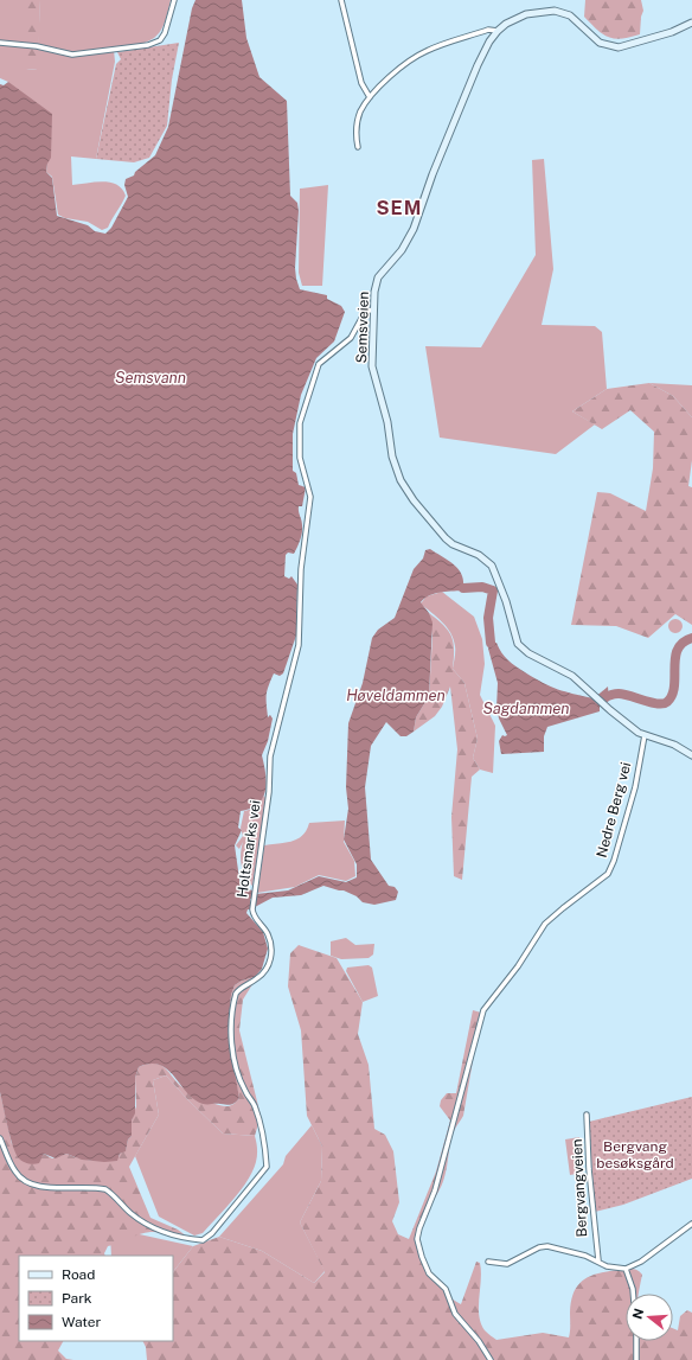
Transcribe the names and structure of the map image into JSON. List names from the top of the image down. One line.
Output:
{"streets":{"main road":["Semsveien"],"street":["Nedre Berg vei","Holtsmarks vei","Bergvangveien"]},"crossings":[["Semsveien","Nedre Berg vei"],["Semsveien","Holtsmarks vei"]],"districts":["SEM"],"water":["Semsvann","Høveldammen","Sagdammen"],"parks":["Bergvang besøksgård"],"legend":["Road","Park","Water"],"north":"left"}
